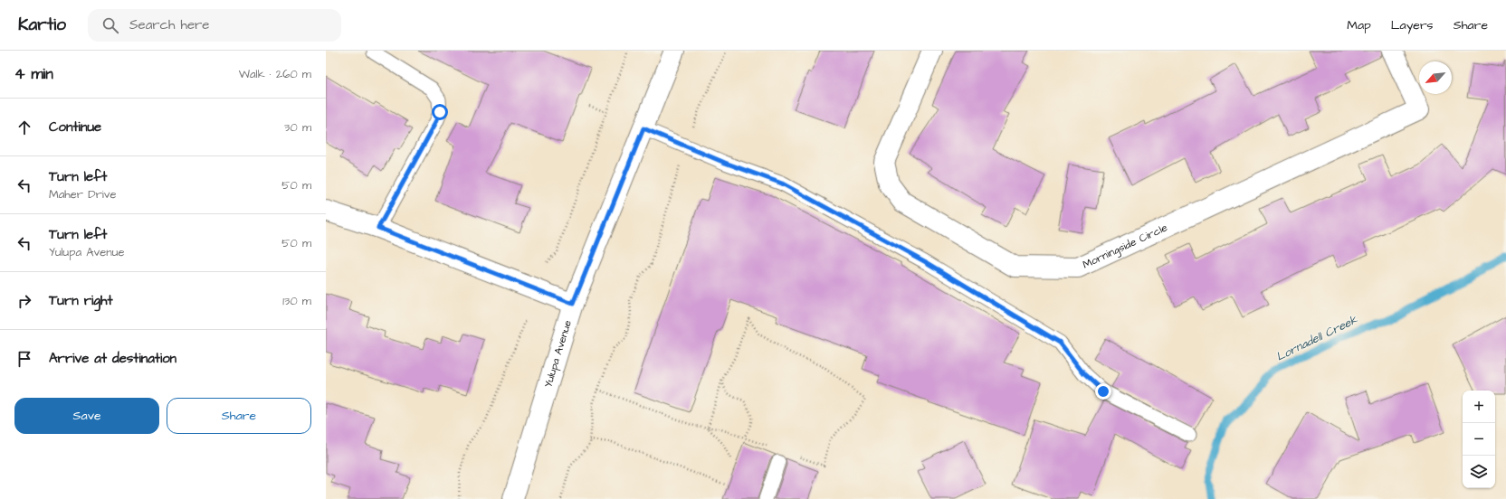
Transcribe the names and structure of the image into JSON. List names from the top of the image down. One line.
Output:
{"streets":{"street":["Morningside Circle","Yulupa Avenue"]},"water":["Lornadell Creek"],"north":"bottom left","page":{"header":"Kartio","search":"Search here","nav":["Map","Layers","Share"],"heading":["4 min","Walk · 260 m"],"list":[["Continue","30 m"],["Turn left","Maher Drive","50 m"],["Turn left","Yulupa Avenue","50 m"],["Turn right","130 m"],"Arrive at destination"],"buttons":["Save","Share"],"map_buttons":["+","−"]}}
